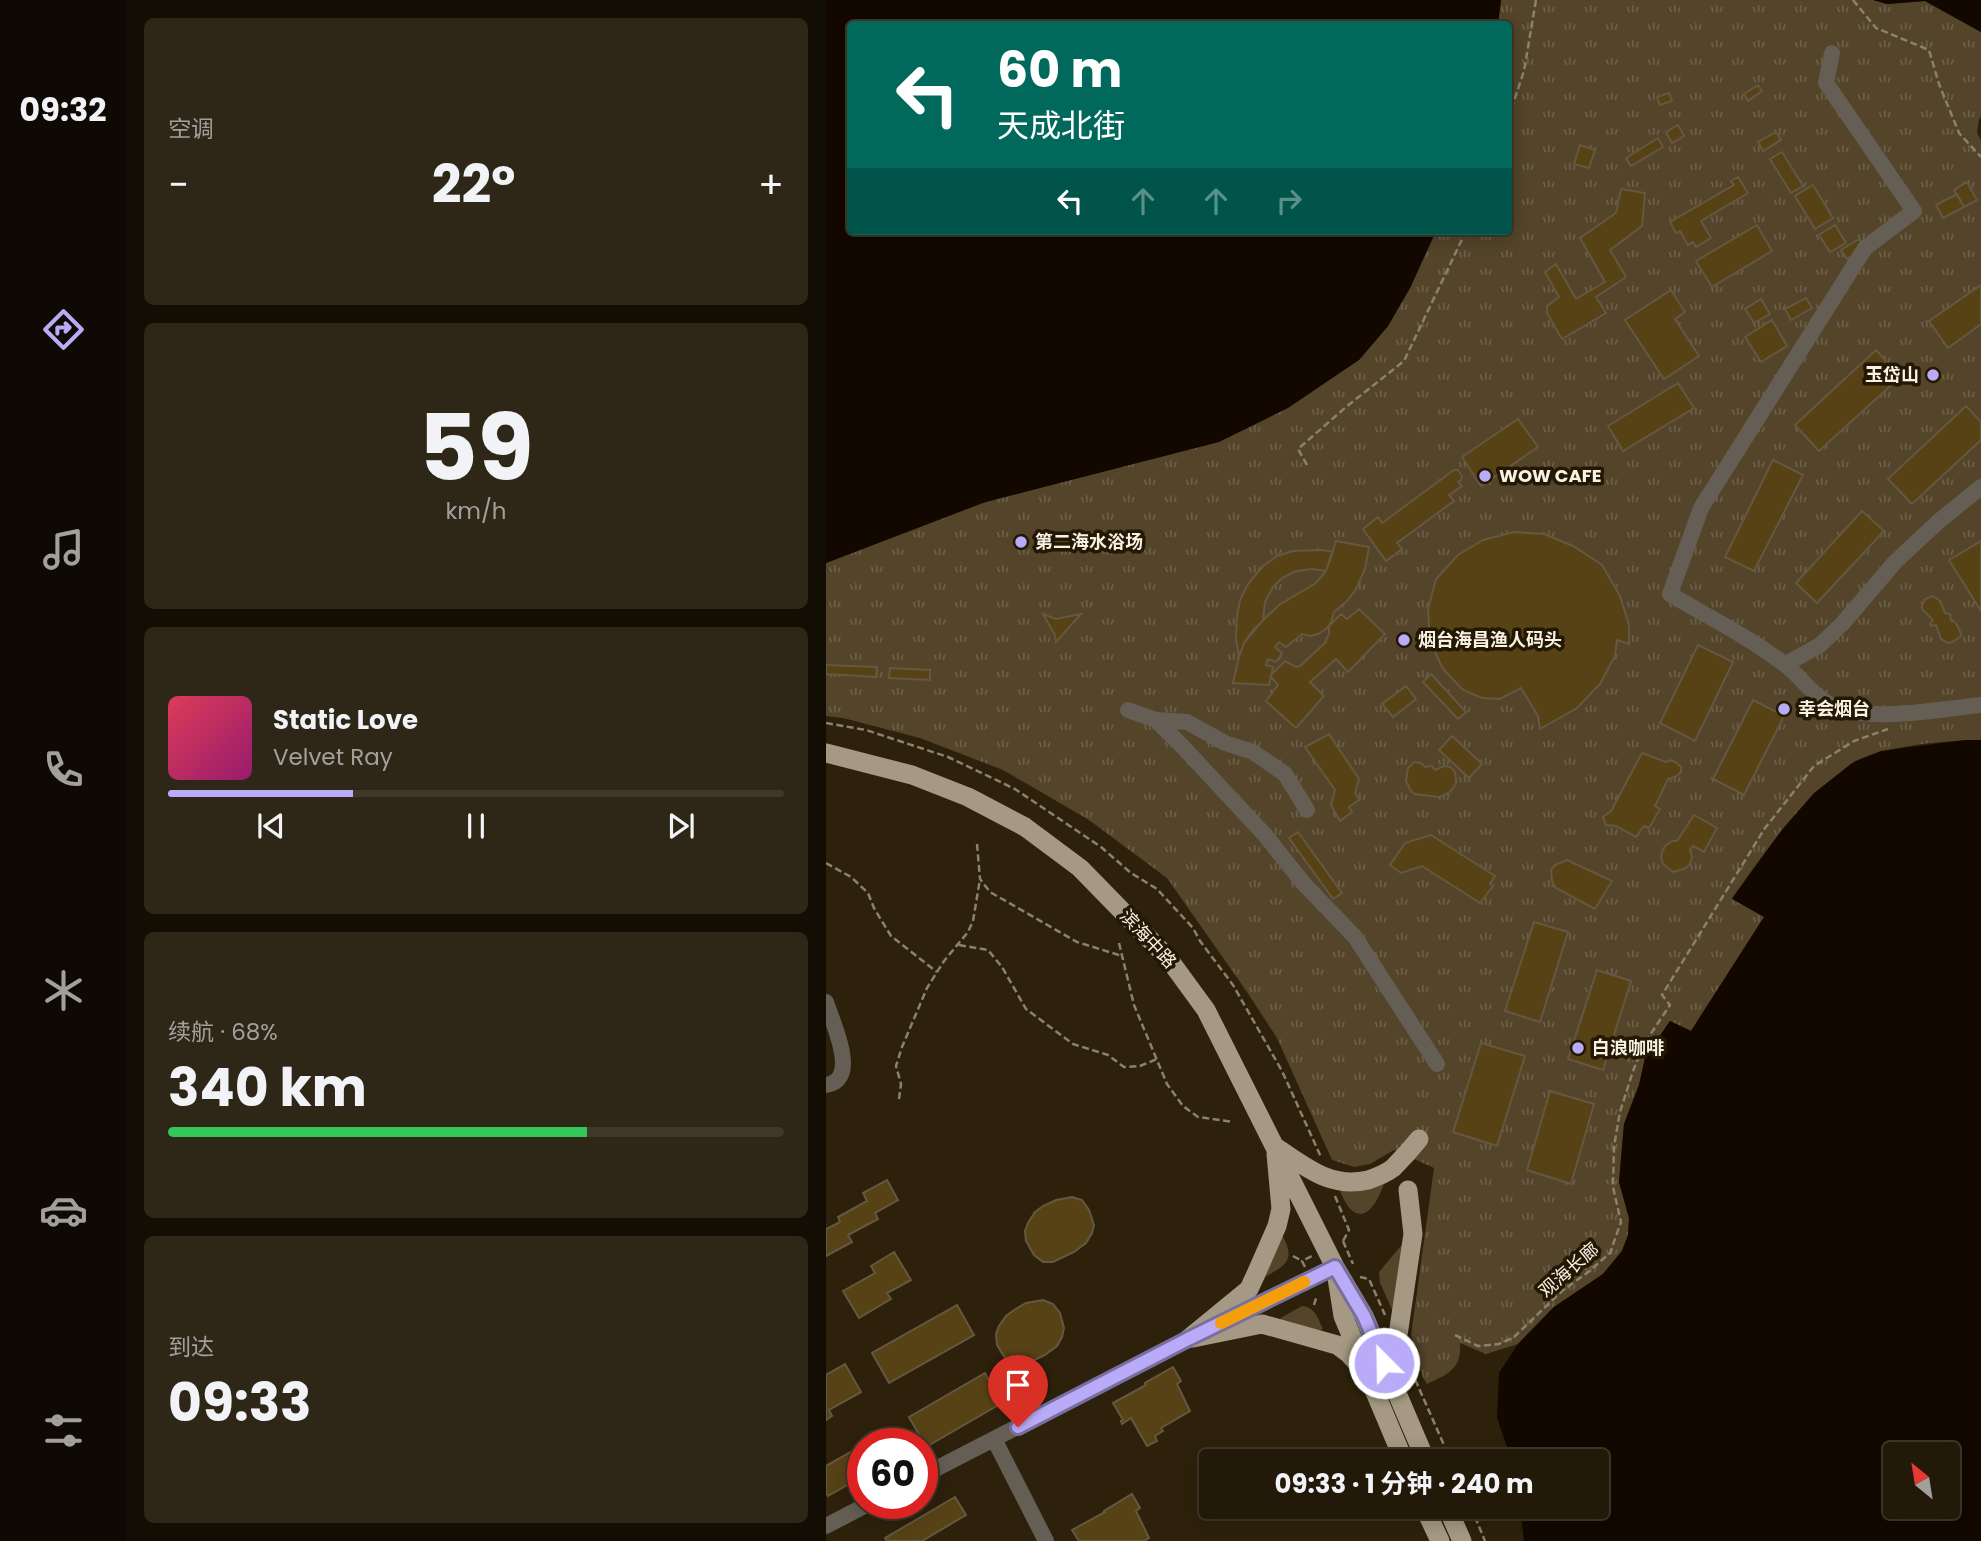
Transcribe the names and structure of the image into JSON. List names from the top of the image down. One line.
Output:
{"streets":{"main road":["滨海中路"],"path":["观海长廊"]},"places":["玉岱山","WOW CAFE","第二海水浴场","烟台海昌渔人码头","幸会烟台","白浪咖啡"],"north":"top left","page":{"tabs":"09:32","tile":["空调",["59","km/h"],["续航 · 68%","340 km"],["到达","09:33"]],"turn":["60 m","天成北街"],"heat":["−","22°","+"],"song":["Static Love","Velvet Ray"],"limit":"60","trip":"09:33 · 1 分钟 · 240 m"}}
